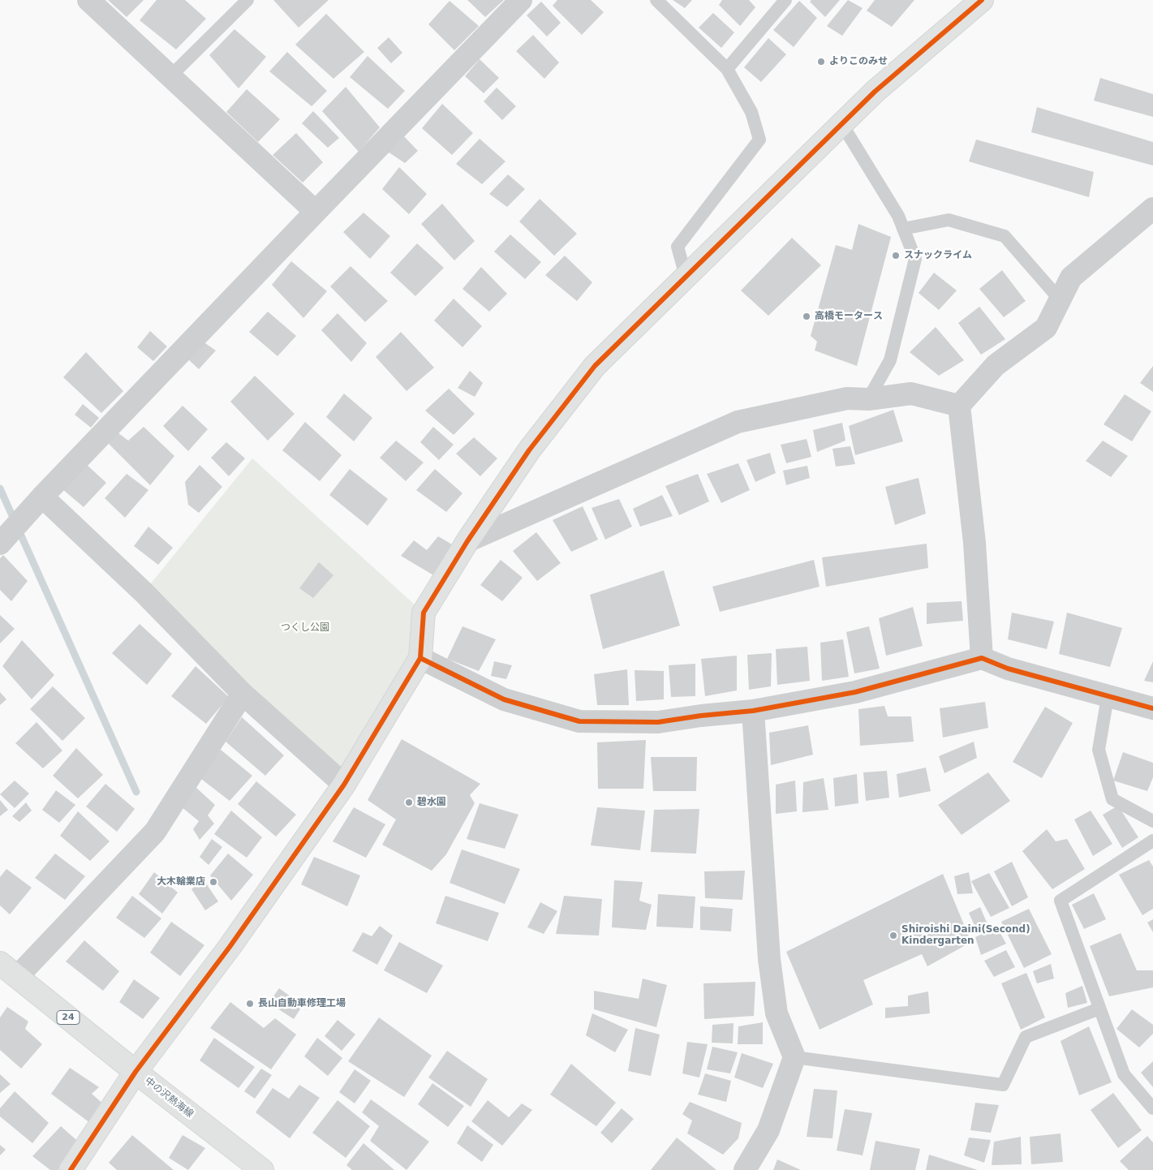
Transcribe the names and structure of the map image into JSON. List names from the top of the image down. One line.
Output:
{"streets":{"street":["24","中の沢熱海線"]},"parks":["つくし公園"],"places":["よりこのみせ","スナックライム","高橋モータース","碧水園","大木輪業店","Shiroishi Daini(Second) Kindergarten","長山自動車修理工場"]}
